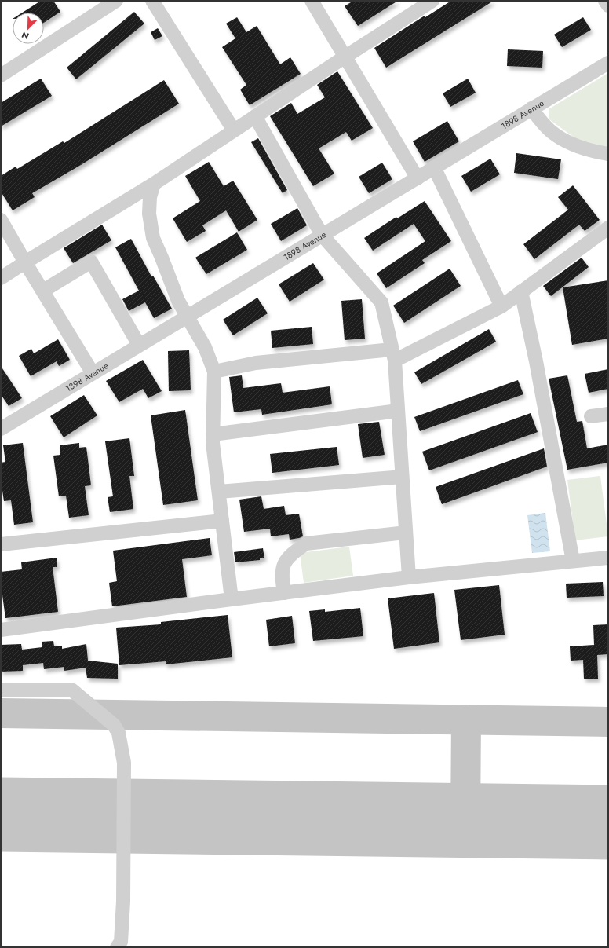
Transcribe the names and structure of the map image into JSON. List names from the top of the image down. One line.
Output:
{"streets":{"street":["1898 Avenue"]},"north":"bottom left"}
